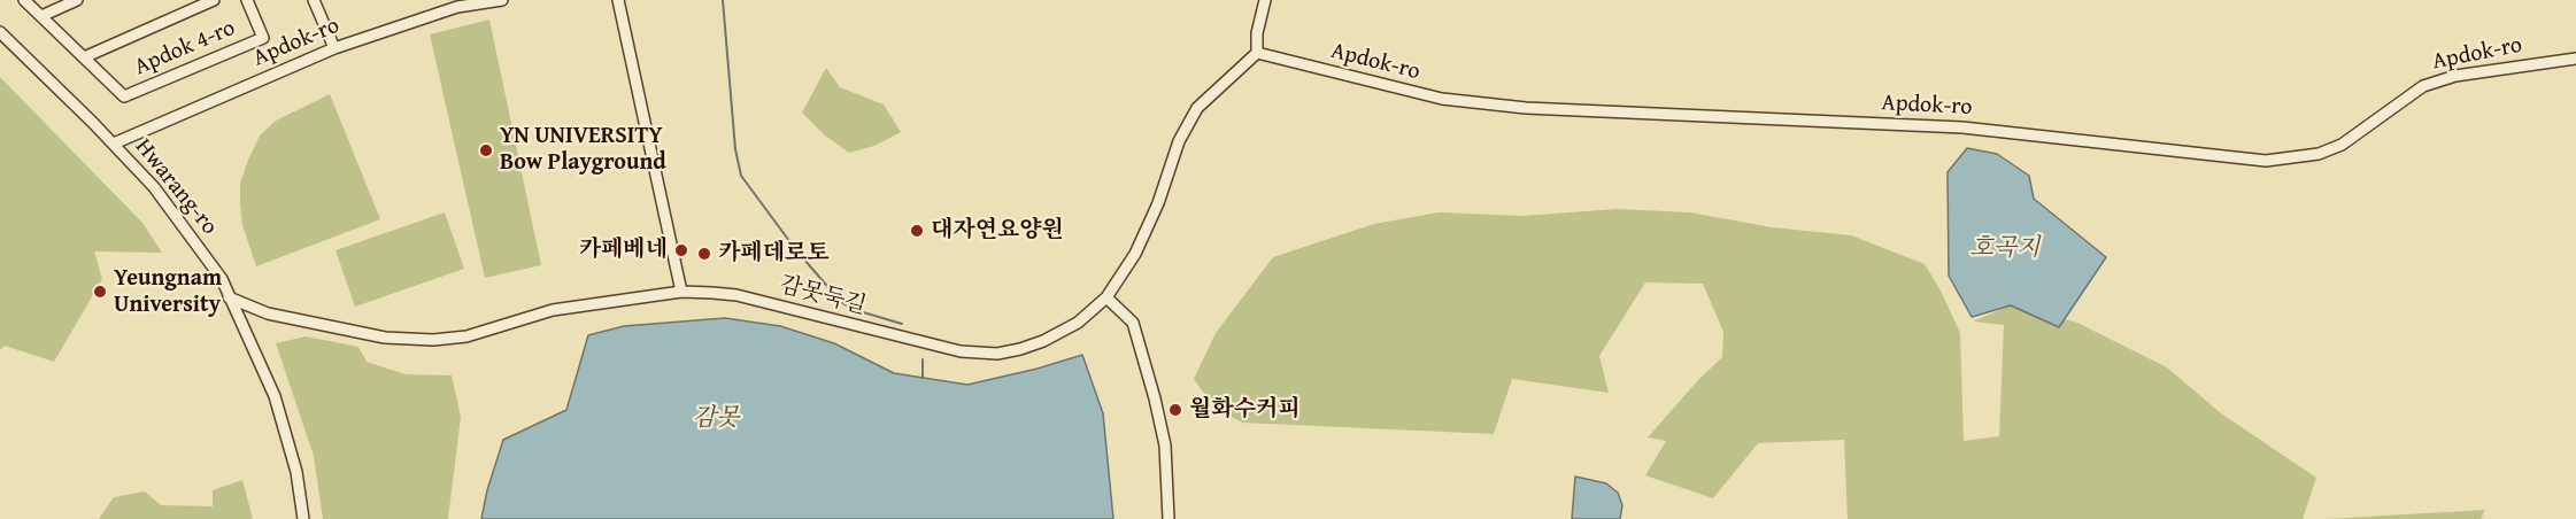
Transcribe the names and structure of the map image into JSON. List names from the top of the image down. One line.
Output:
{"streets":{"street":["Apdok-ro","Apdok 4-ro","Hwarang-ro","감못둑길"]},"crossings":[["Apdok-ro","Hwarang-ro"],["Apdok-ro","감못둑길"],["Hwarang-ro","감못둑길"]],"water":["호곡지","감못"],"places":["YN UNIVERSITY Bow Playground","대자연요양원","카페베네","카페데로토","Yeungnam University","월화수커피"]}
